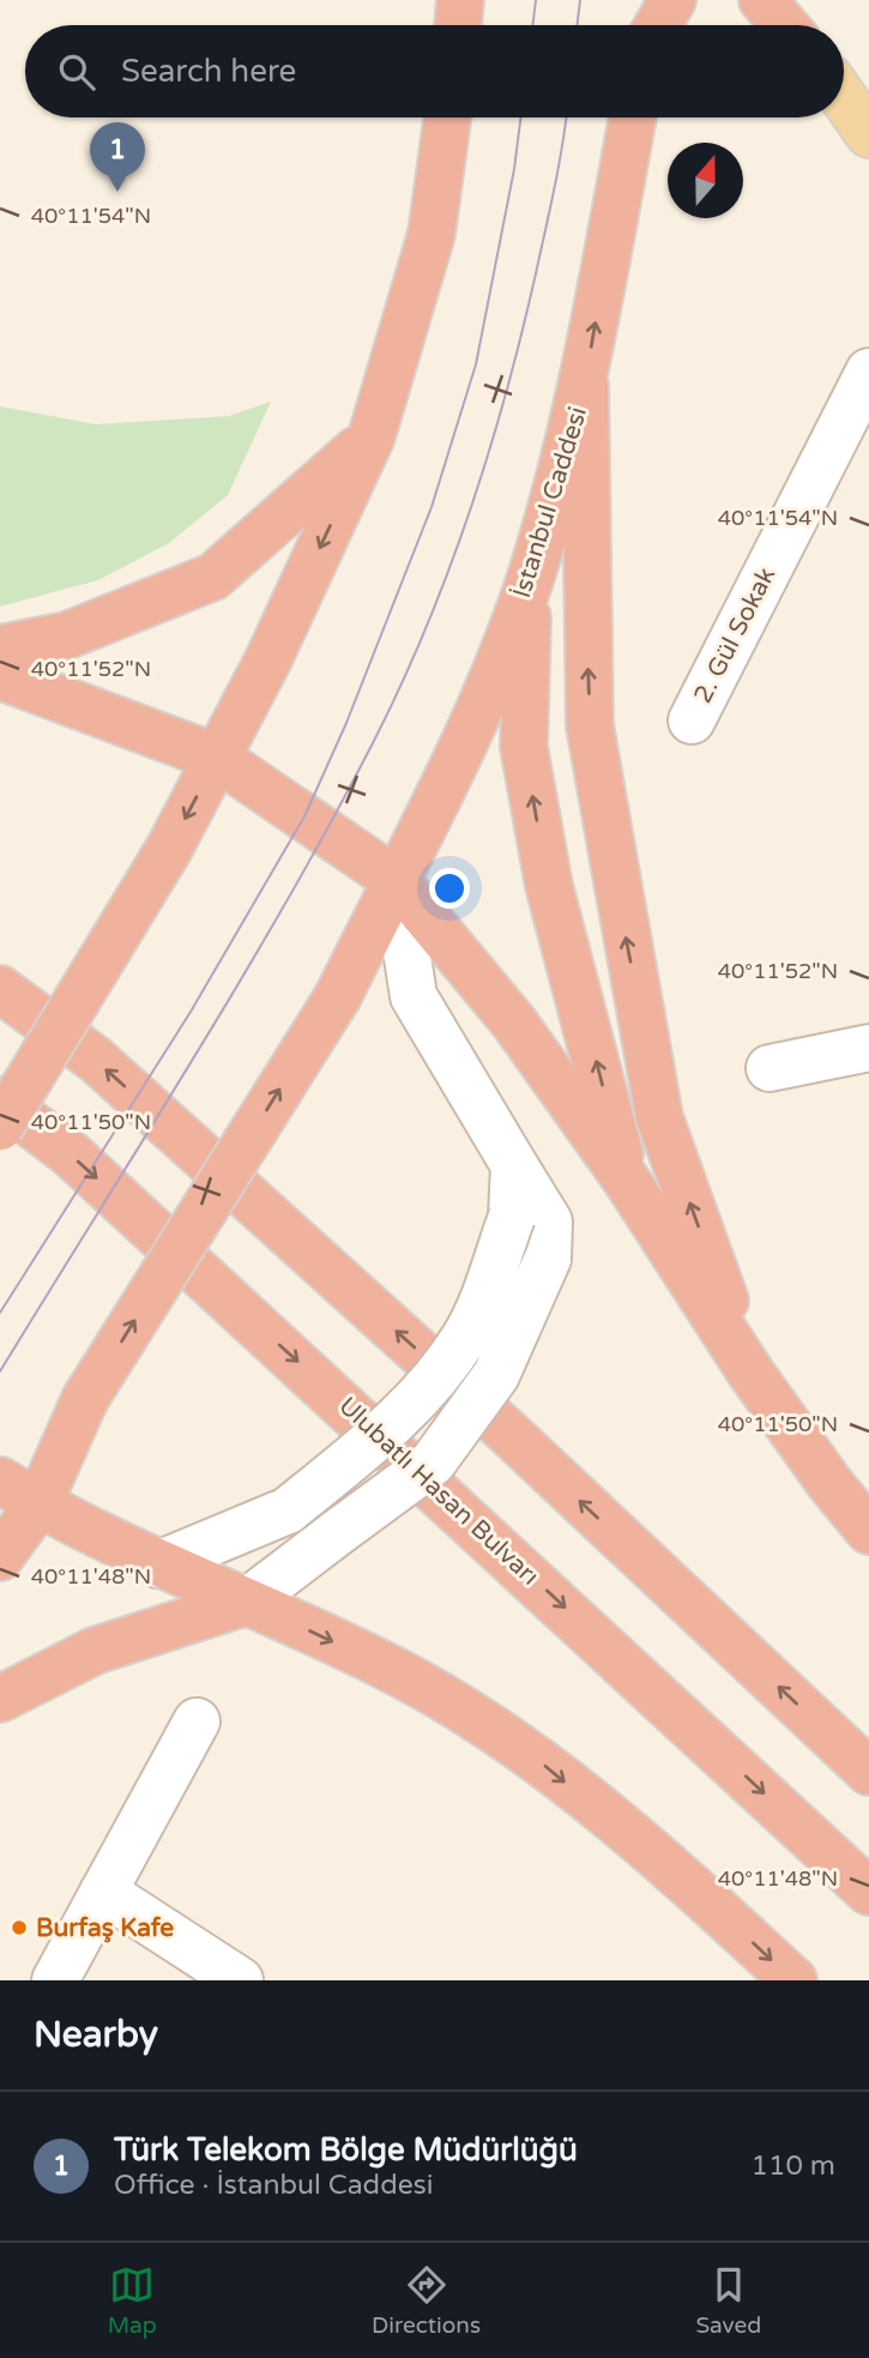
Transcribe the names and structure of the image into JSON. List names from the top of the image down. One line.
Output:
{"streets":{"highway":["İstanbul Caddesi","Ulubatlı Hasan Bulvarı"],"street":["2. Gül Sokak"]},"places":["Burfaş Kafe"],"north":"top","page":{"search":"Search here","pins":"1","heading":"Nearby","list":[{"mark":"1","name":"Türk Telekom Bölge Müdürlüğü","note":"Office · İstanbul Caddesi","value":"110 m"}],"nav":["Map","Directions","Saved"]},"coordinates":["40°11'54\"N","40°11'52\"N","40°11'50\"N","40°11'48\"N"]}
